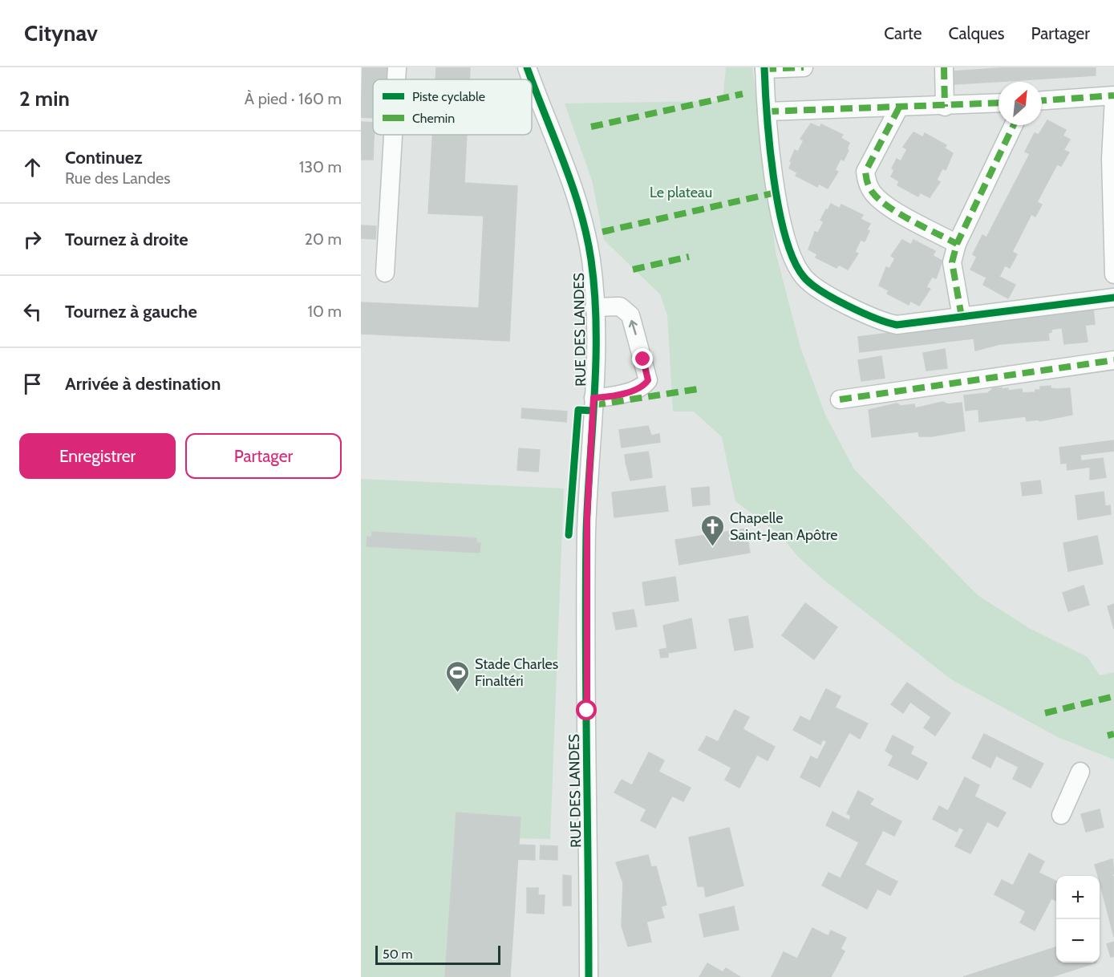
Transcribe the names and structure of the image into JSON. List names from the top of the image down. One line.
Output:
{"streets":{"street":["RUE DES LANDES"]},"parks":["Le plateau"],"places":{"church":["Chapelle Saint-Jean Apôtre"],"sports":["Stade Charles Finaltéri"]},"legend":["Piste cyclable","Chemin"],"scale_bar":"50 m","north":"top right","page":{"header":"Citynav","nav":["Carte","Calques","Partager"],"heading":["2 min","À pied · 160 m"],"list":[["Continuez","Rue des Landes","130 m"],["Tournez à droite","20 m"],["Tournez à gauche","10 m"],"Arrivée à destination"],"buttons":["Enregistrer","Partager"],"map_buttons":["+","−"],"scale":"50 m"}}
